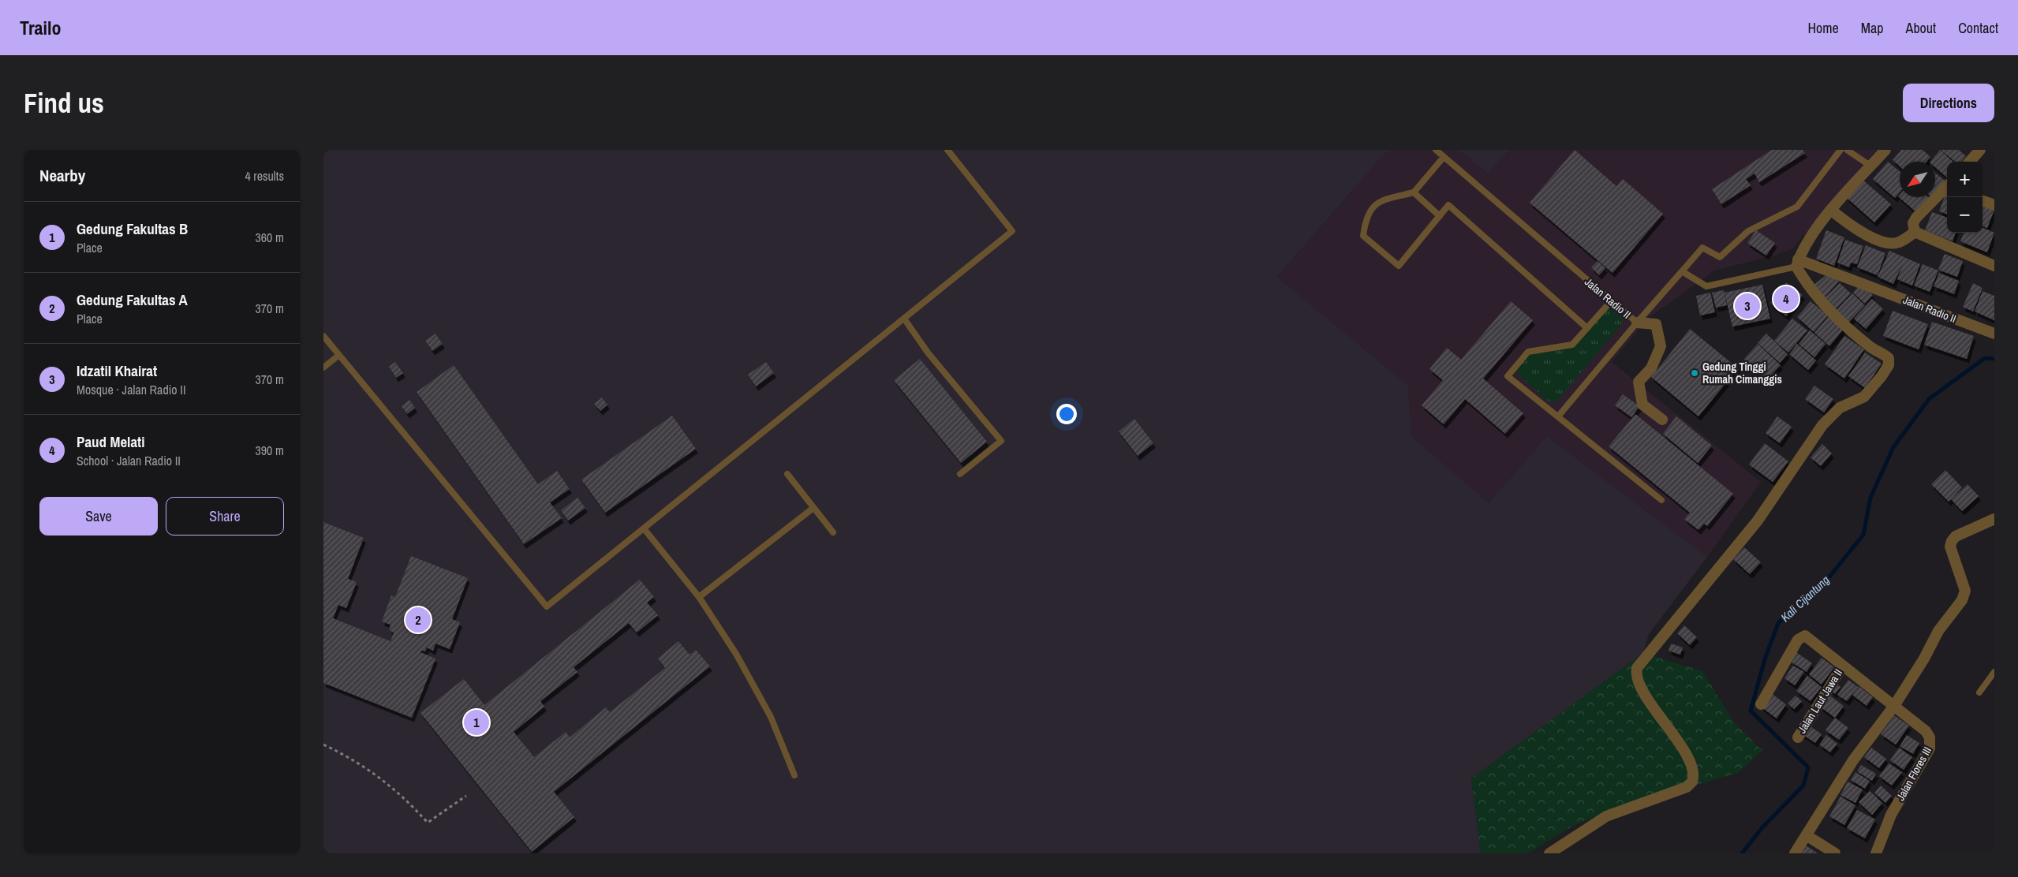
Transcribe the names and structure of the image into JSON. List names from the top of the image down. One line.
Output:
{"streets":{"street":["Jalan Radio II","Jalan Laut Jawa II","Jalan Flores III"]},"water":["Kali Cijantung"],"places":["Gedung Tinggi Rumah Cimanggis"],"north":"bottom left","page":{"header":"Trailo","nav":["Home","Map","About","Contact"],"buttons":["Directions",["Save","Share"]],"title":"Find us","heading":["Nearby","4 results"],"map_buttons":["+","−"],"list":[{"mark":"1","name":"Gedung Fakultas B","note":"Place","value":"360 m"},{"mark":"2","name":"Gedung Fakultas A","note":"Place","value":"370 m"},{"mark":"3","name":"Idzatil Khairat","note":"Mosque · Jalan Radio II","value":"370 m"},{"mark":"4","name":"Paud Melati","note":"School · Jalan Radio II","value":"390 m"}],"pins":["4","3","2","1"]}}
